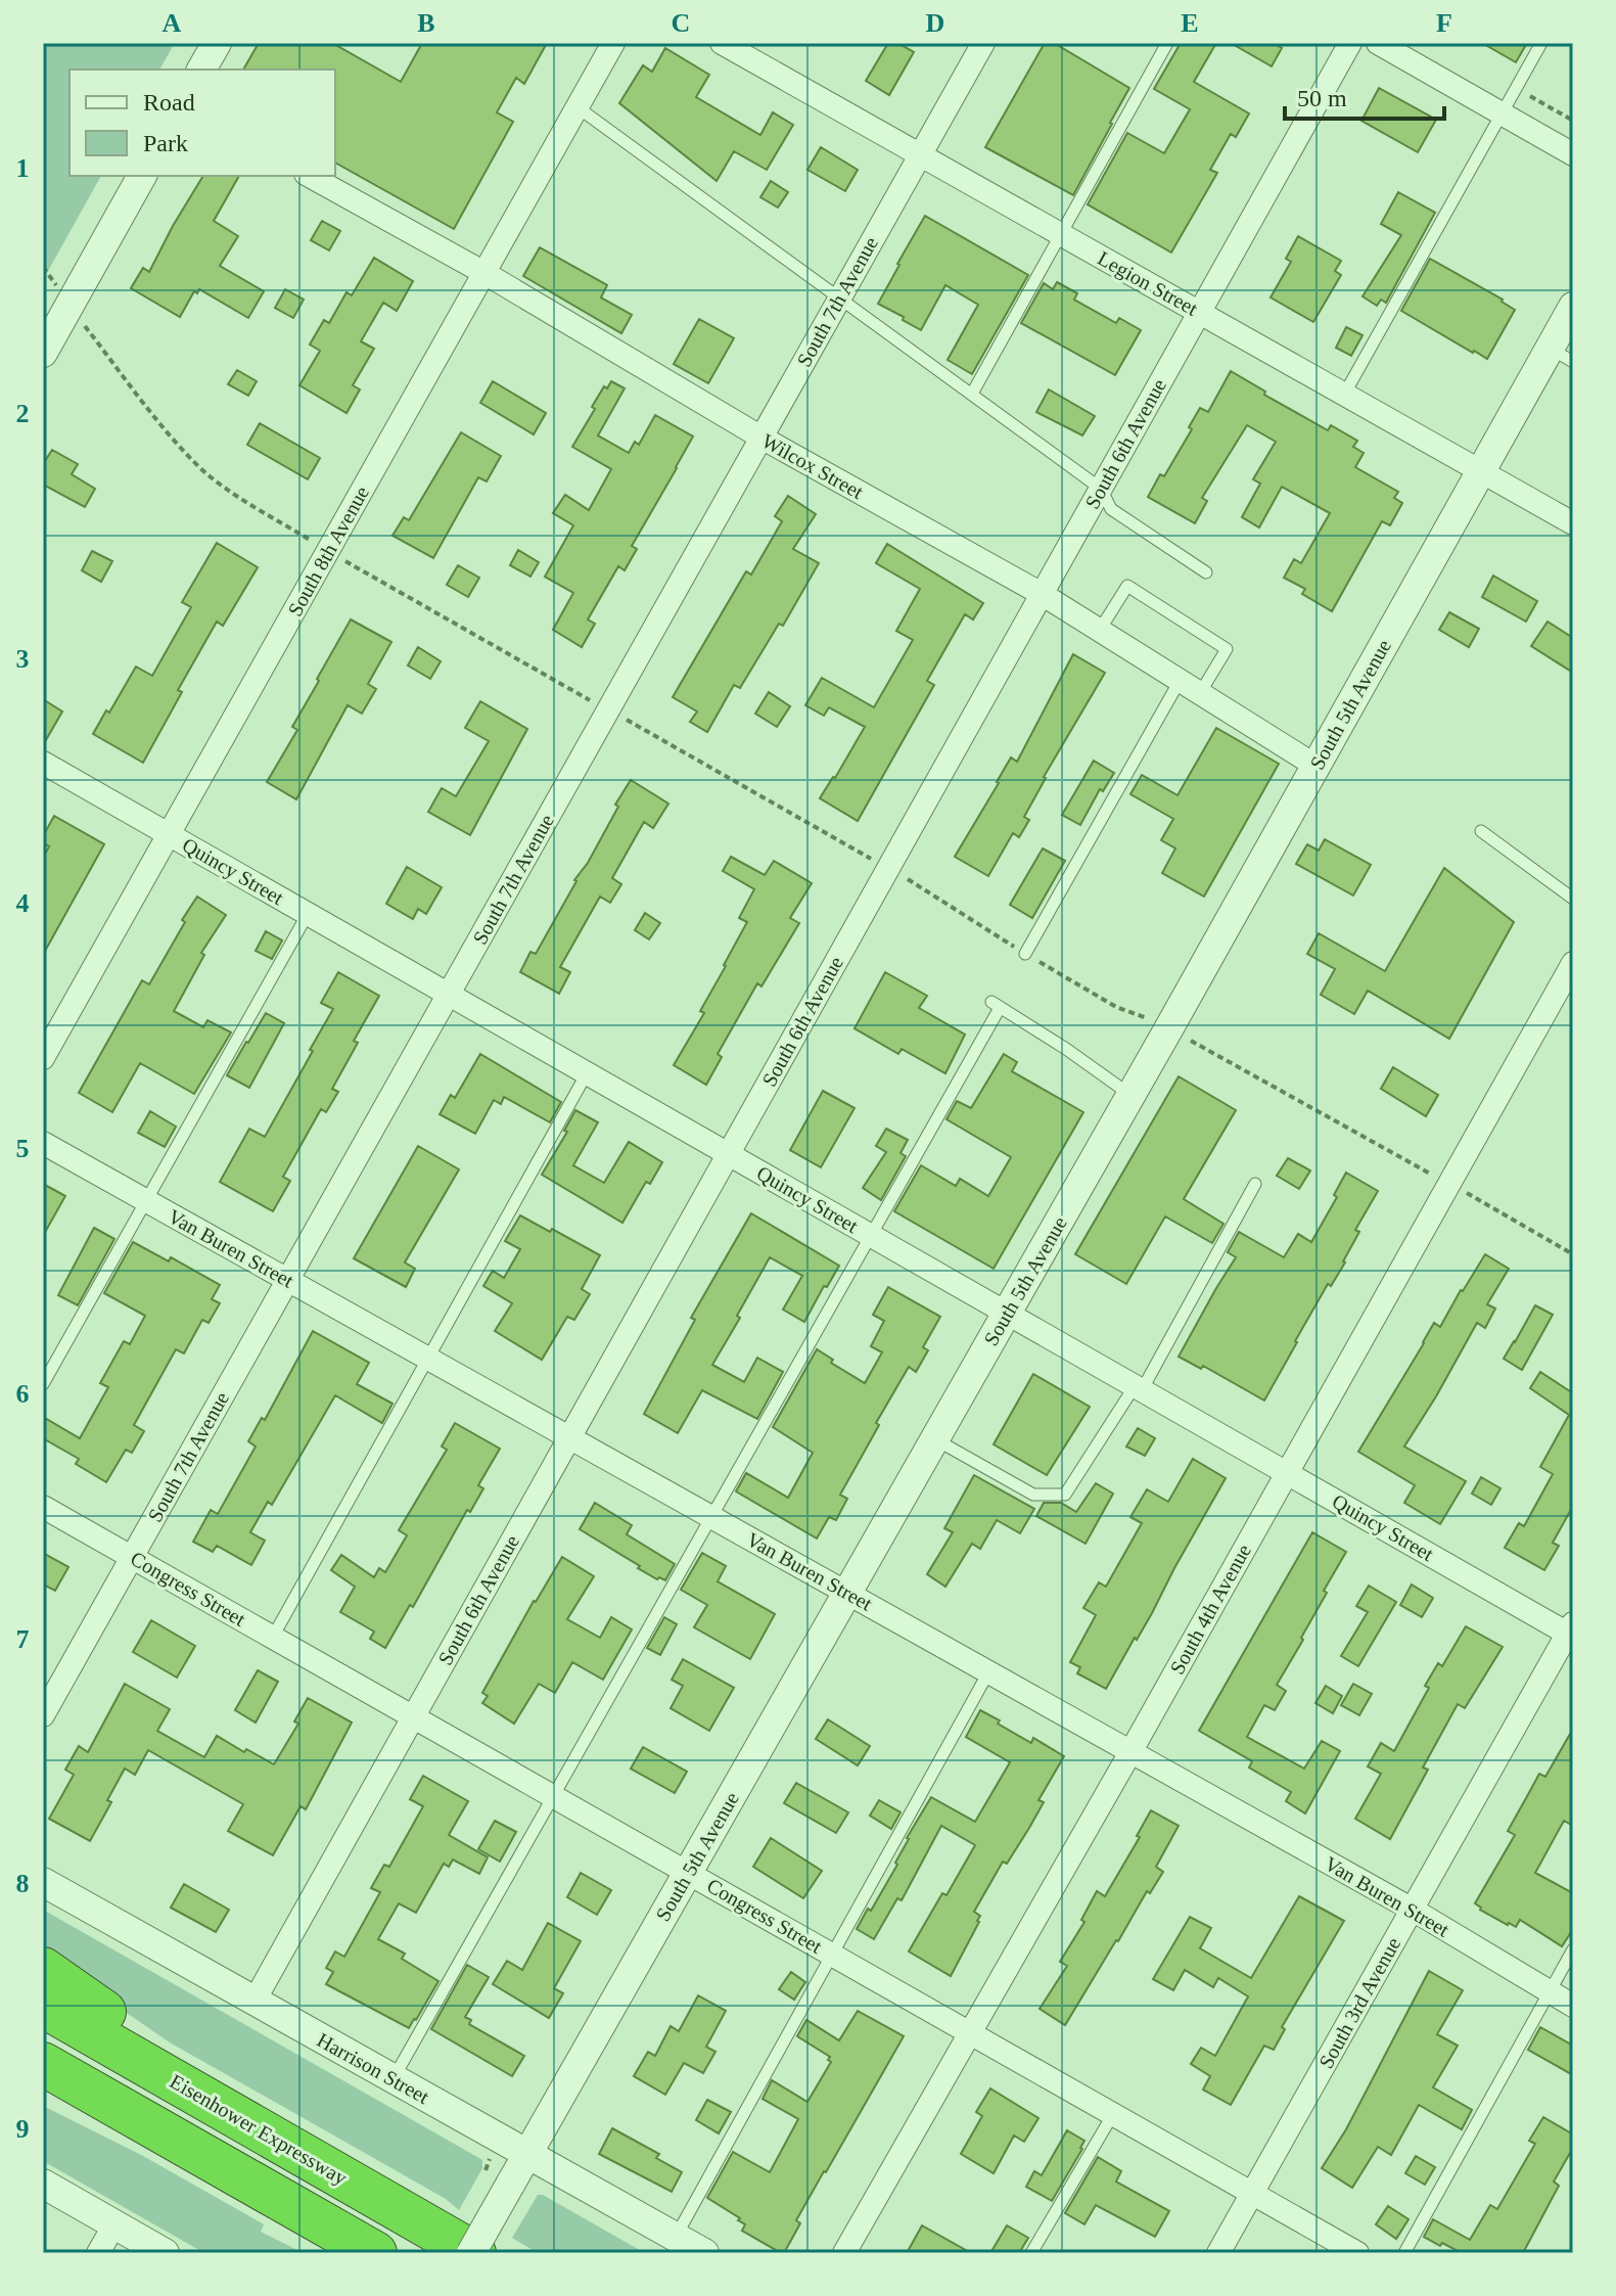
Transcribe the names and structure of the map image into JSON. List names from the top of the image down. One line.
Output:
{"streets":{"highway":["Eisenhower Expressway"],"street":["Legion Street","South 7th Avenue","South 6th Avenue","Wilcox Street","South 8th Avenue","South 5th Avenue","Quincy Street","Van Buren Street","Congress Street","South 4th Avenue","South 3rd Avenue","Harrison Street"]},"crossings":[["Legion Street","South 7th Avenue"],["Legion Street","South 6th Avenue"],["Legion Street","South 5th Avenue"],["South 7th Avenue","Wilcox Street"],["South 7th Avenue","Quincy Street"],["South 7th Avenue","Van Buren Street"],["South 7th Avenue","Congress Street"],["South 6th Avenue","Wilcox Street"],["South 6th Avenue","Quincy Street"],["South 6th Avenue","Van Buren Street"],["South 6th Avenue","Congress Street"],["South 6th Avenue","Harrison Street"],["Wilcox Street","South 8th Avenue"],["Wilcox Street","South 5th Avenue"],["South 8th Avenue","Quincy Street"],["South 5th Avenue","Quincy Street"],["South 5th Avenue","Van Buren Street"],["South 5th Avenue","Congress Street"],["South 5th Avenue","Harrison Street"],["South 5th Avenue","Eisenhower Expressway"],["Quincy Street","South 4th Avenue"],["Quincy Street","South 3rd Avenue"],["Van Buren Street","South 4th Avenue"],["Van Buren Street","South 3rd Avenue"],["Congress Street","South 4th Avenue"],["Congress Street","South 3rd Avenue"]],"legend":["Road","Park"],"scale_bar":"50 m","grid":{"columns":["A","B","C","D","E","F"],"rows":["1","2","3","4","5","6","7","8","9"]}}
